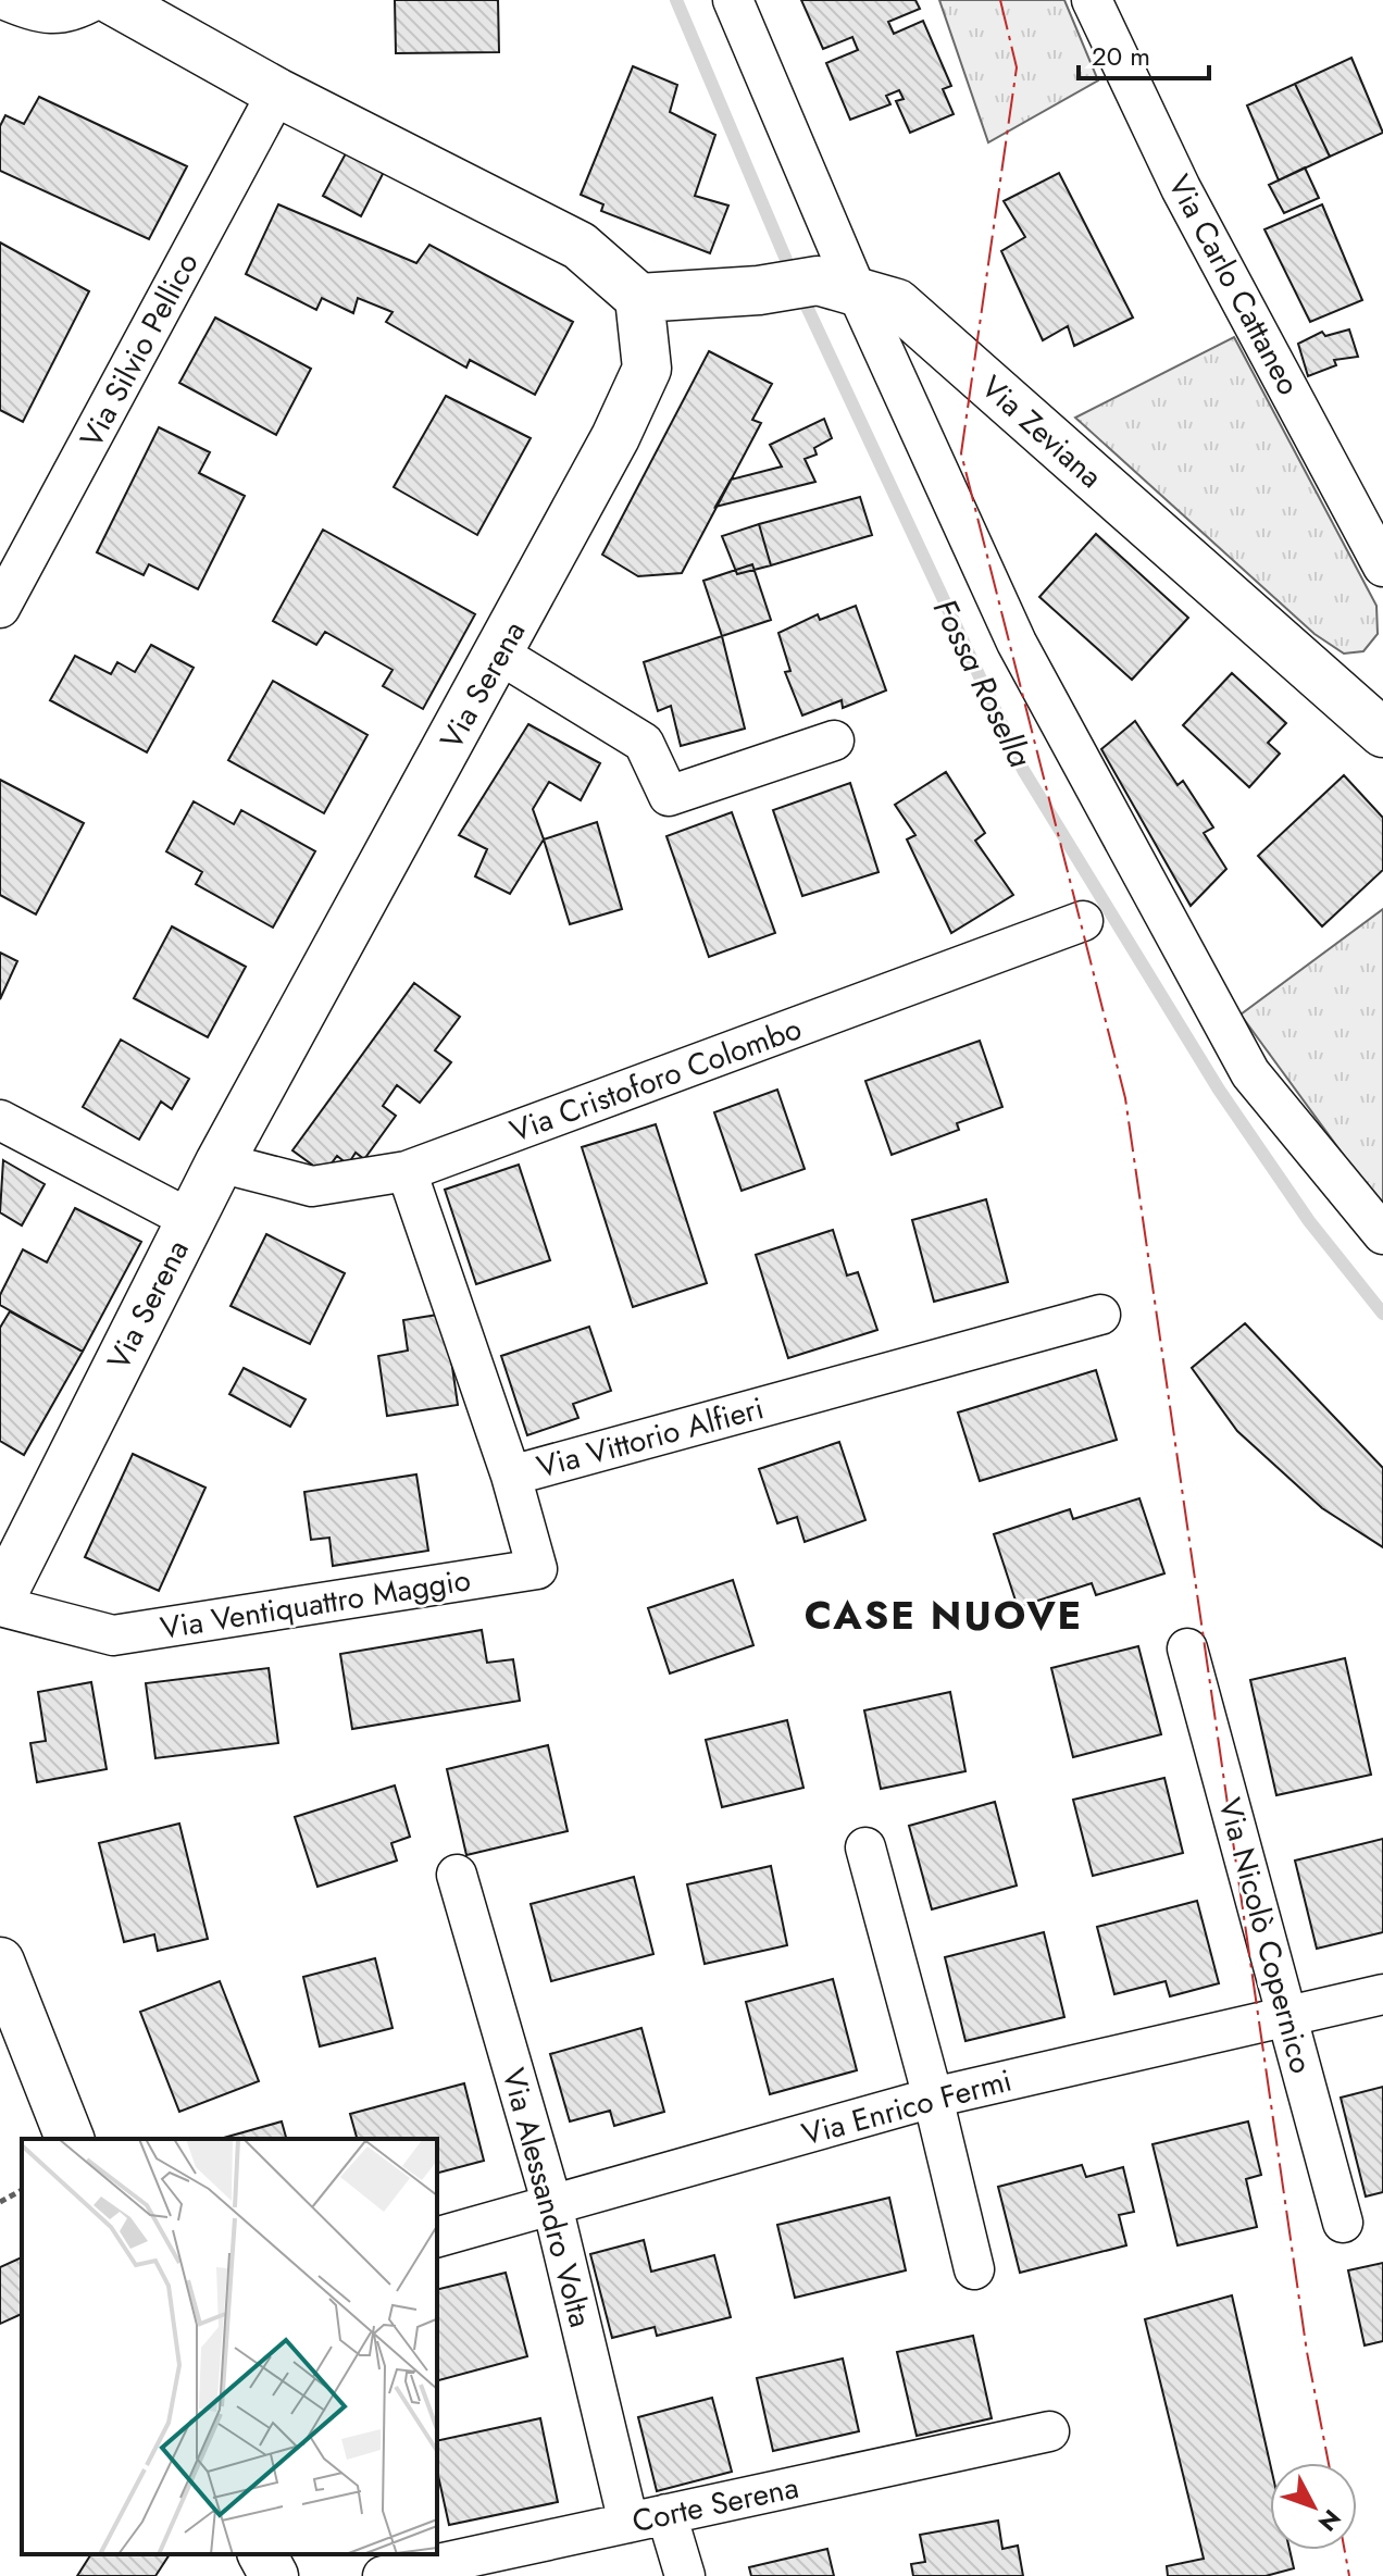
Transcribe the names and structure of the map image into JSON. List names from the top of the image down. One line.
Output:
{"streets":{"street":["Via Carlo Cattaneo","Via Silvio Pellico","Via Zeviana","Via Serena","Via Cristoforo Colombo","Via Vittorio Alfieri","Via Ventiquattro Maggio","Via Nicolò Copernico","Via Enrico Fermi","Via Alessandro Volta","Corte Serena"]},"crossings":[["Via Zeviana","Via Serena"],["Via Serena","Via Cristoforo Colombo"],["Via Serena","Via Ventiquattro Maggio"],["Via Cristoforo Colombo","Via Vittorio Alfieri"],["Via Vittorio Alfieri","Via Ventiquattro Maggio"],["Via Nicolò Copernico","Via Enrico Fermi"],["Via Enrico Fermi","Via Alessandro Volta"],["Via Alessandro Volta","Corte Serena"]],"districts":["CASE NUOVE"],"water":["Fossa Rosella"],"scale_bar":"20 m","north":"bottom right"}
